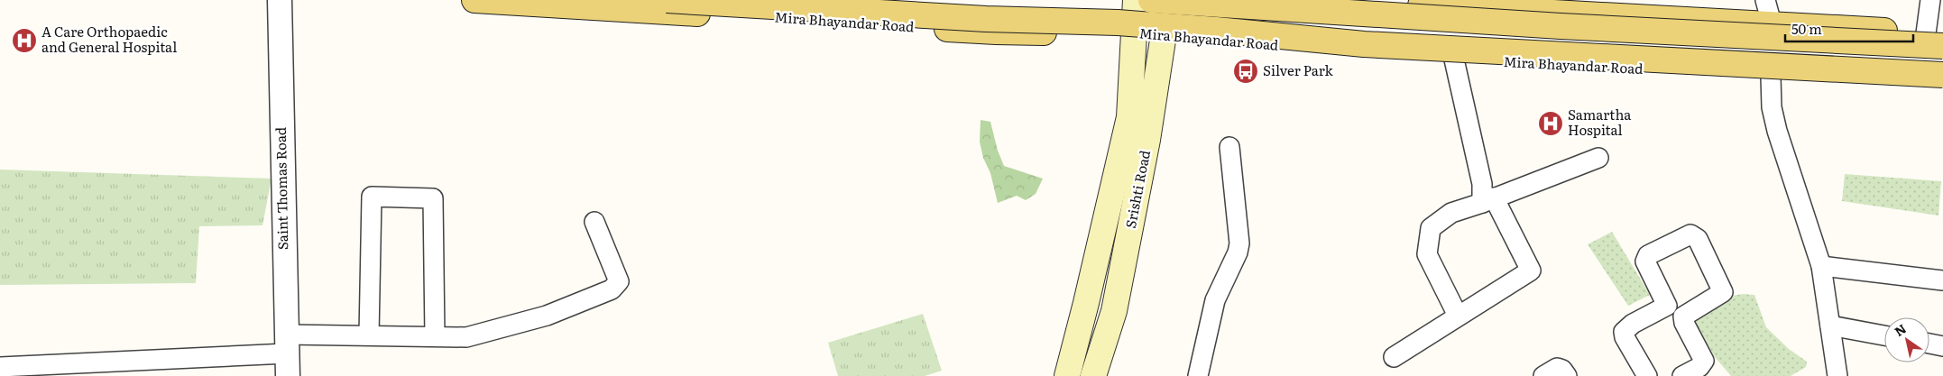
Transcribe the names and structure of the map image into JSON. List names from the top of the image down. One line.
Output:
{"streets":{"main road":["Mira Bhayandar Road","Srishti Road"],"street":["Saint Thomas Road"]},"crossings":[["Mira Bhayandar Road","Srishti Road"]],"places":{"hospital":["A Care Orthopaedic and General Hospital","Samartha Hospital"],"bus stop":["Silver Park"]},"scale_bar":"50 m","north":"top left"}
